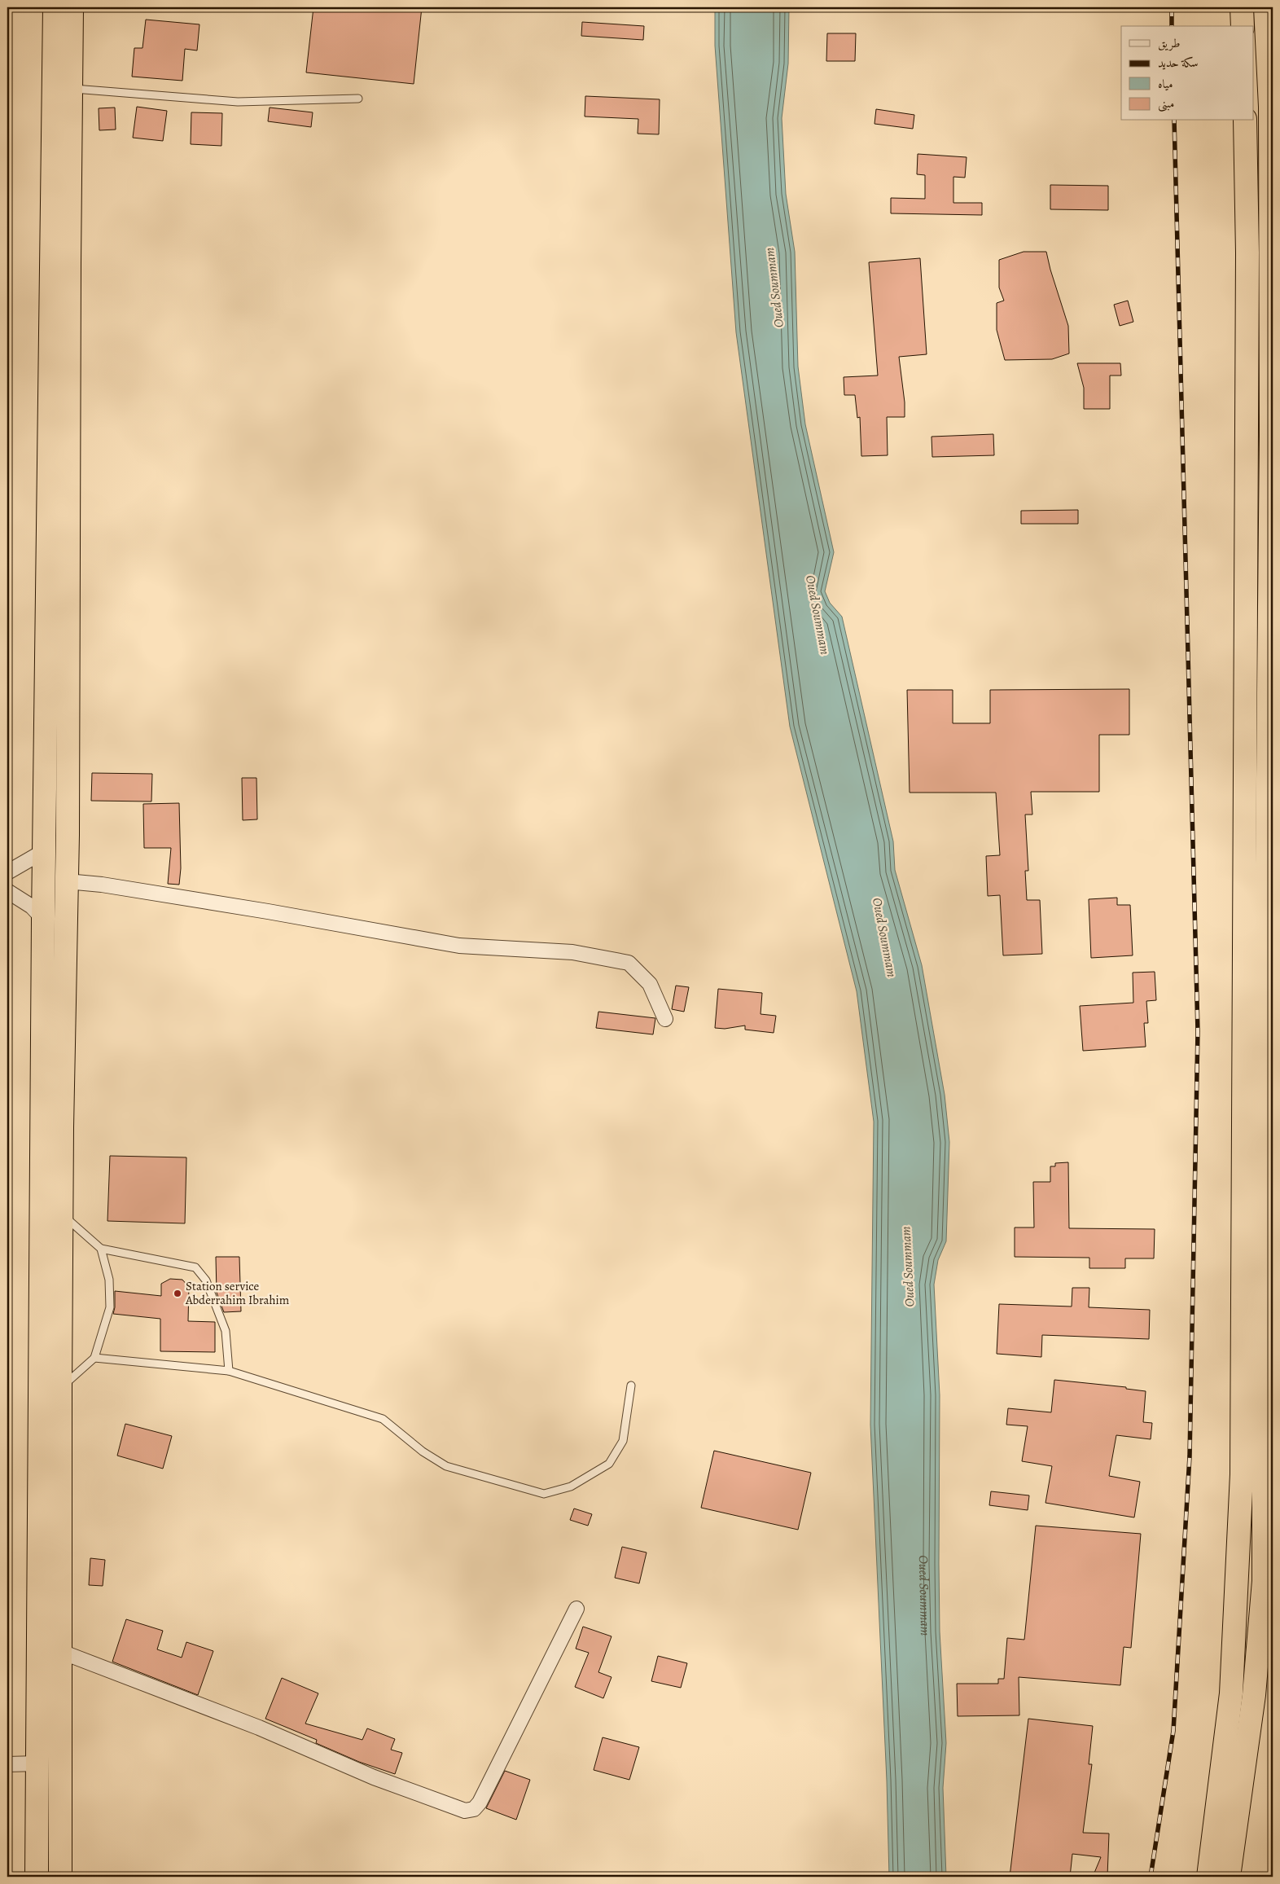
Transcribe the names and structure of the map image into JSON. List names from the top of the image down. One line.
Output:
{"water":["Oued Soummam"],"places":["Station service Abderrahim Ibrahim"],"legend":["طريق","سكة حديد","مياه","مبنى"]}
